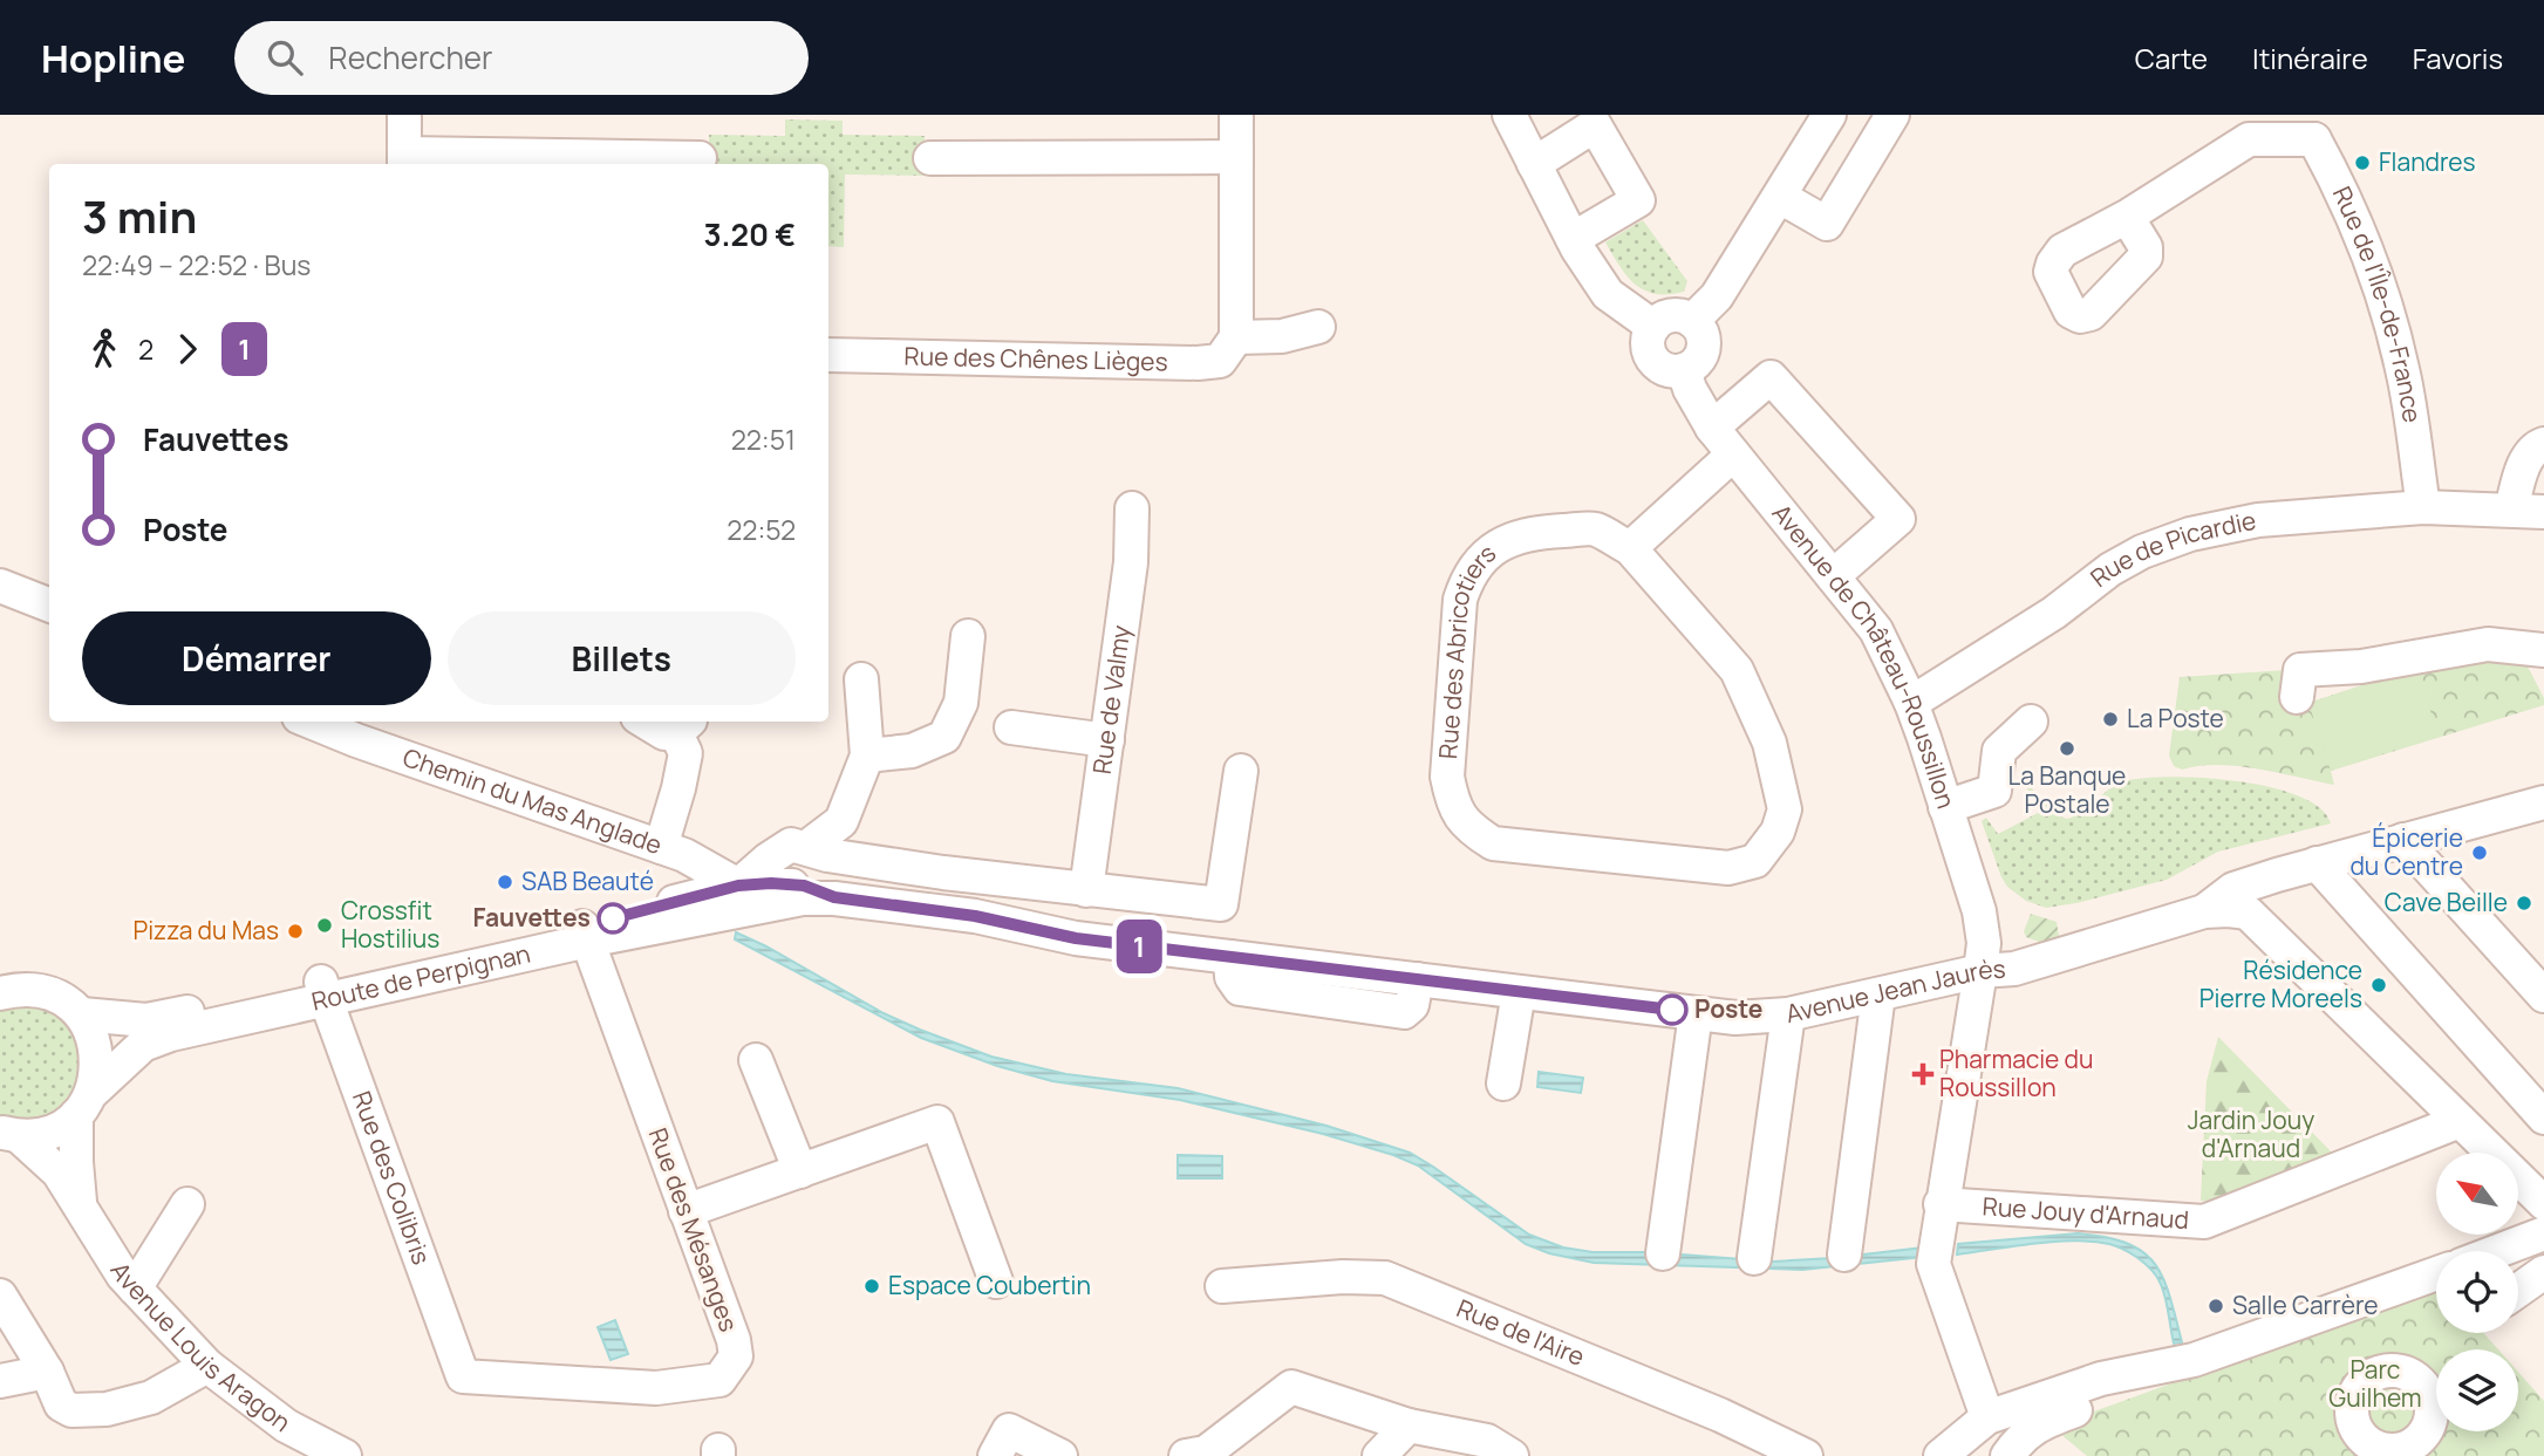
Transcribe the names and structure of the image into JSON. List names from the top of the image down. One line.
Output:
{"streets":{"street":["Rue de l'Île-de-France","Rue des Chênes Lièges","Rue de Picardie","Rue des Abricotiers","Avenue de Château-Roussillon","Rue de Valmy","Chemin du Mas Anglade","Route de Perpignan","Avenue Jean Jaurès","Rue des Colibris","Rue Jouy d'Arnaud","Rue des Mésanges","Rue de l'Aire","Avenue Louis Aragon"]},"crossings":[["Rue de l'Île-de-France","Rue de Picardie"],["Rue de Picardie","Avenue de Château-Roussillon"],["Avenue de Château-Roussillon","Avenue Jean Jaurès"],["Avenue de Château-Roussillon","Rue Jouy d'Arnaud"],["Chemin du Mas Anglade","Route de Perpignan"],["Route de Perpignan","Avenue Jean Jaurès"],["Route de Perpignan","Rue des Colibris"],["Route de Perpignan","Rue des Mésanges"],["Route de Perpignan","Avenue Louis Aragon"],["Rue des Colibris","Rue des Mésanges"]],"parks":["Jardin Jouy d'Arnaud","Parc Guilhem"],"places":{"other":["Flandres","La Poste","La Banque Postale","Épicerie du Centre","SAB Beauté","Cave Beille","Fauvettes","Crossfit Hostilius","Pizza du Mas","Résidence Pierre Moreels","Poste","Espace Coubertin","Salle Carrère"],"health":["Pharmacie du Roussillon"]},"lines":["bus line 1"],"north":"top left","page":{"header":"Hopline","search":"Rechercher","nav":["Carte","Itinéraire","Favoris"],"on_map":"1","heading":["3 min","22:49 – 22:52 · Bus","3.20 €"],"legs":["2","1"],"list":[{"name":"Fauvettes","value":"22:51"},{"name":"Poste","value":"22:52"}],"buttons":["Démarrer","Billets"]}}
